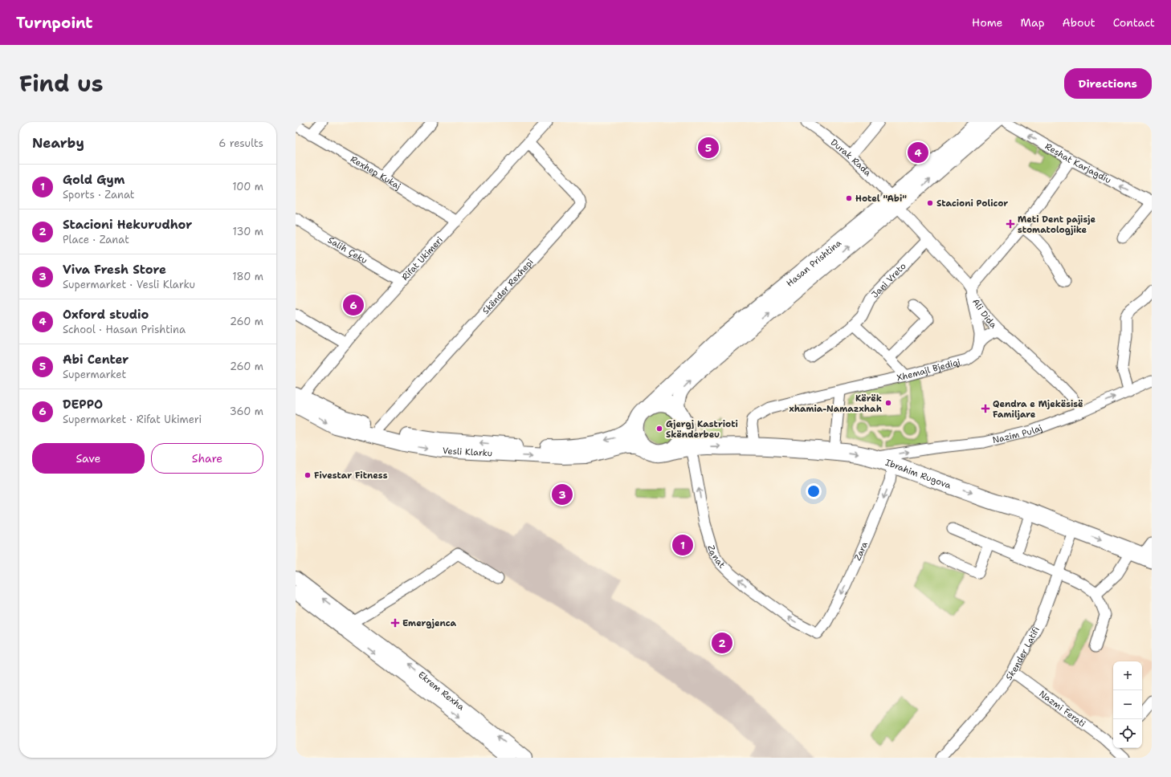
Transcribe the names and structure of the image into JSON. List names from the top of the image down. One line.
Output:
{"streets":{"main road":["Hasan Prishtina","Vesli Klarku","Ibrahim Rugova"],"street":["Durak Rada","Reshat Karjagdiu","Rexhep Kukaj","Salih Çeku","Rifat Ukimeri","Jani Vreto","Skënder Rexhepi","Ali Dida","Xhemajl Bjediqi","Nazim Pulaj","Zara","Zanat","Skender Latifi","Ekrem Rexha","Nazmi Ferati"]},"crossings":[["Durak Rada","Hasan Prishtina"],["Durak Rada","Ali Dida"],["Rexhep Kukaj","Rifat Ukimeri"],["Salih Çeku","Rifat Ukimeri"],["Rifat Ukimeri","Skënder Rexhepi"],["Rifat Ukimeri","Vesli Klarku"],["Hasan Prishtina","Ali Dida"],["Hasan Prishtina","Vesli Klarku"],["Hasan Prishtina","Ibrahim Rugova"],["Hasan Prishtina","Zanat"],["Jani Vreto","Ali Dida"],["Skënder Rexhepi","Vesli Klarku"],["Ali Dida","Xhemajl Bjediqi"],["Ali Dida","Nazim Pulaj"],["Xhemajl Bjediqi","Ibrahim Rugova"],["Nazim Pulaj","Ibrahim Rugova"],["Vesli Klarku","Ibrahim Rugova"],["Vesli Klarku","Zanat"],["Ibrahim Rugova","Zara"],["Ibrahim Rugova","Zanat"],["Ibrahim Rugova","Skender Latifi"],["Zara","Zanat"],["Skender Latifi","Nazmi Ferati"]],"one_way":["Reshat Karjagdiu","Nazim Pulaj","Ibrahim Rugova","Zara","Zanat"],"places":{"other":["Hotel \"Abi\"","Stacioni Policor","Kërëk xhamia-Namazxhah","Gjergj Kastrioti Skënderbeu","Fivestar Fitness"],"health":["Meti Dent pajisje stomatologjike","Qendra e Mjekësisë Familjare","Emergjenca"]},"page":{"header":"Turnpoint","nav":["Home","Map","About","Contact"],"title":"Find us","buttons":["Directions",["Save","Share"]],"heading":["Nearby","6 results"],"pins":["5","4","6","3","1","2"],"list":[{"mark":"1","name":"Gold Gym","note":"Sports · Zanat","value":"100 m"},{"mark":"2","name":"Stacioni Hekurudhor","note":"Place · Zanat","value":"130 m"},{"mark":"3","name":"Viva Fresh Store","note":"Supermarket · Vesli Klarku","value":"180 m"},{"mark":"4","name":"Oxford studio","note":"School · Hasan Prishtina","value":"260 m"},{"mark":"5","name":"Abi Center","note":"Supermarket","value":"260 m"},{"mark":"6","name":"DEPPO","note":"Supermarket · Rifat Ukimeri","value":"360 m"}],"map_buttons":["+","−"]}}
